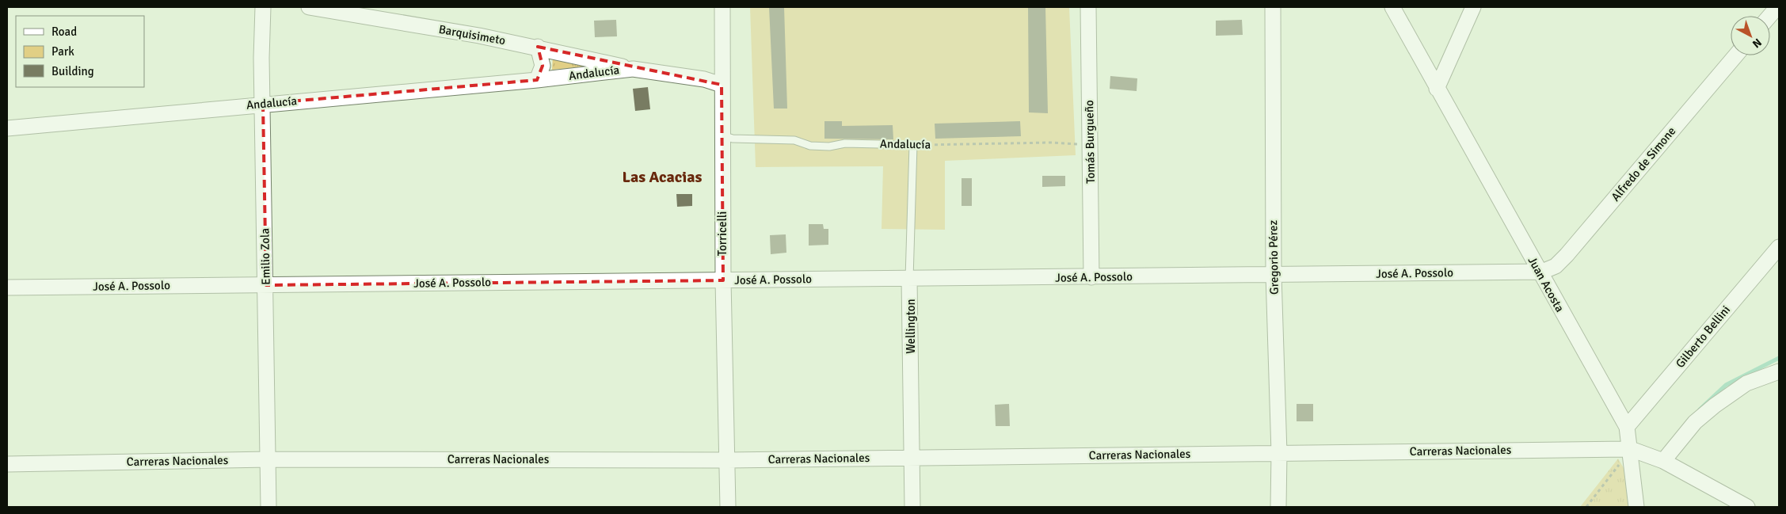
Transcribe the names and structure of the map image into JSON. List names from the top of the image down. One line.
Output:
{"streets":{"street":["Barquisimeto","Andalucía","Tomás Burgueño","Alfredo de Simone","Torricelli","Emilio Zola","Gregorio Pérez","José A. Possolo","Juan Acosta","Wellington","Gilberto Bellini","Carreras Nacionales"]},"crossings":[["Barquisimeto","Andalucía"],["Andalucía","Tomás Burgueño"],["Andalucía","Torricelli"],["Andalucía","Emilio Zola"],["Andalucía","Wellington"],["Tomás Burgueño","José A. Possolo"],["Alfredo de Simone","José A. Possolo"],["Alfredo de Simone","Juan Acosta"],["Torricelli","José A. Possolo"],["Torricelli","Carreras Nacionales"],["Emilio Zola","José A. Possolo"],["Emilio Zola","Carreras Nacionales"],["Gregorio Pérez","José A. Possolo"],["Gregorio Pérez","Carreras Nacionales"],["José A. Possolo","Juan Acosta"],["José A. Possolo","Wellington"],["Juan Acosta","Gilberto Bellini"],["Juan Acosta","Carreras Nacionales"],["Wellington","Carreras Nacionales"]],"districts":["Las Acacias"],"legend":["Road","Park","Building"],"north":"bottom right"}
